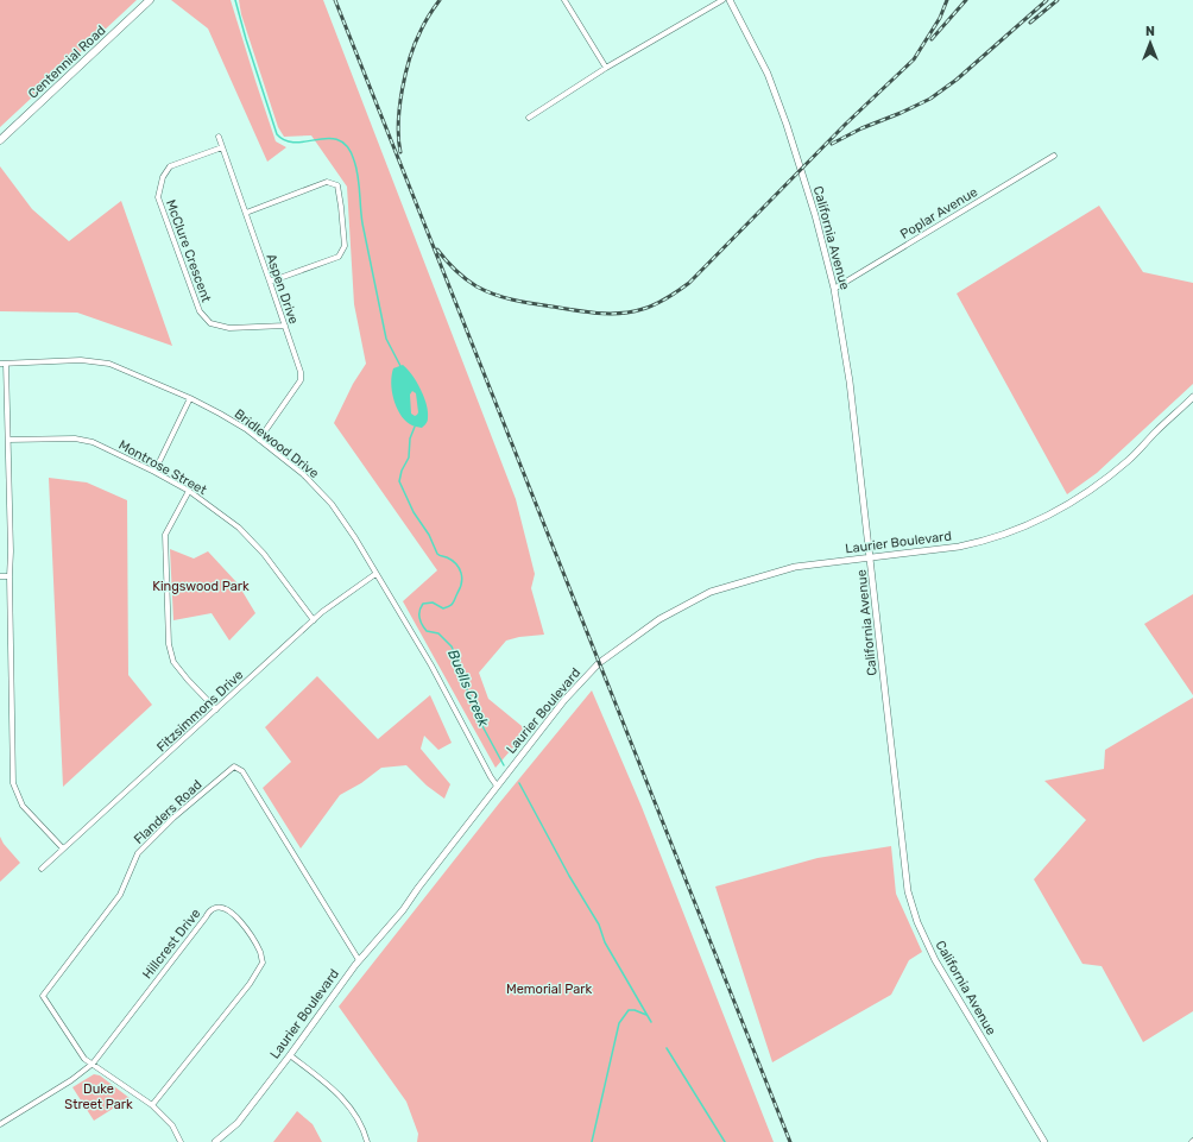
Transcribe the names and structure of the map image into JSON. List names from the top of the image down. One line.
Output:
{"streets":{"main road":["Centennial Road"],"street":["Poplar Avenue","California Avenue","McClure Crescent","Aspen Drive","Bridlewood Drive","Montrose Street","Laurier Boulevard","Fitzsimmons Drive","Flanders Road","Hillcrest Drive"]},"crossings":[["Poplar Avenue","California Avenue"],["California Avenue","Laurier Boulevard"],["McClure Crescent","Aspen Drive"],["Aspen Drive","Bridlewood Drive"],["Bridlewood Drive","Laurier Boulevard"],["Bridlewood Drive","Fitzsimmons Drive"],["Montrose Street","Fitzsimmons Drive"],["Laurier Boulevard","Flanders Road"],["Flanders Road","Hillcrest Drive"]],"water":["Buells Creek"],"parks":["Kingswood Park","Memorial Park","Duke Street Park"],"north":"top"}
